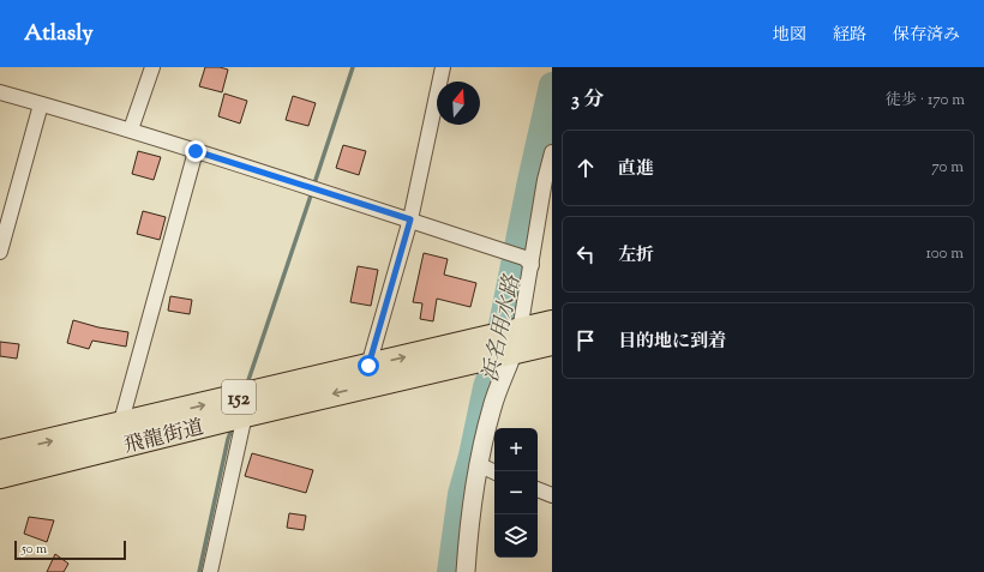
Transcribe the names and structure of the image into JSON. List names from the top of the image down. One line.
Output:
{"streets":{"highway":["152","飛龍街道"]},"water":["浜名用水路"],"scale_bar":"50 m","north":"top","page":{"header":"Atlasly","nav":["地図","経路","保存済み"],"heading":["3 分","徒歩 · 170 m"],"list":[["直進","70 m"],["左折","100 m"],"目的地に到着"],"map_buttons":["+","−"],"scale":"50 m"}}
